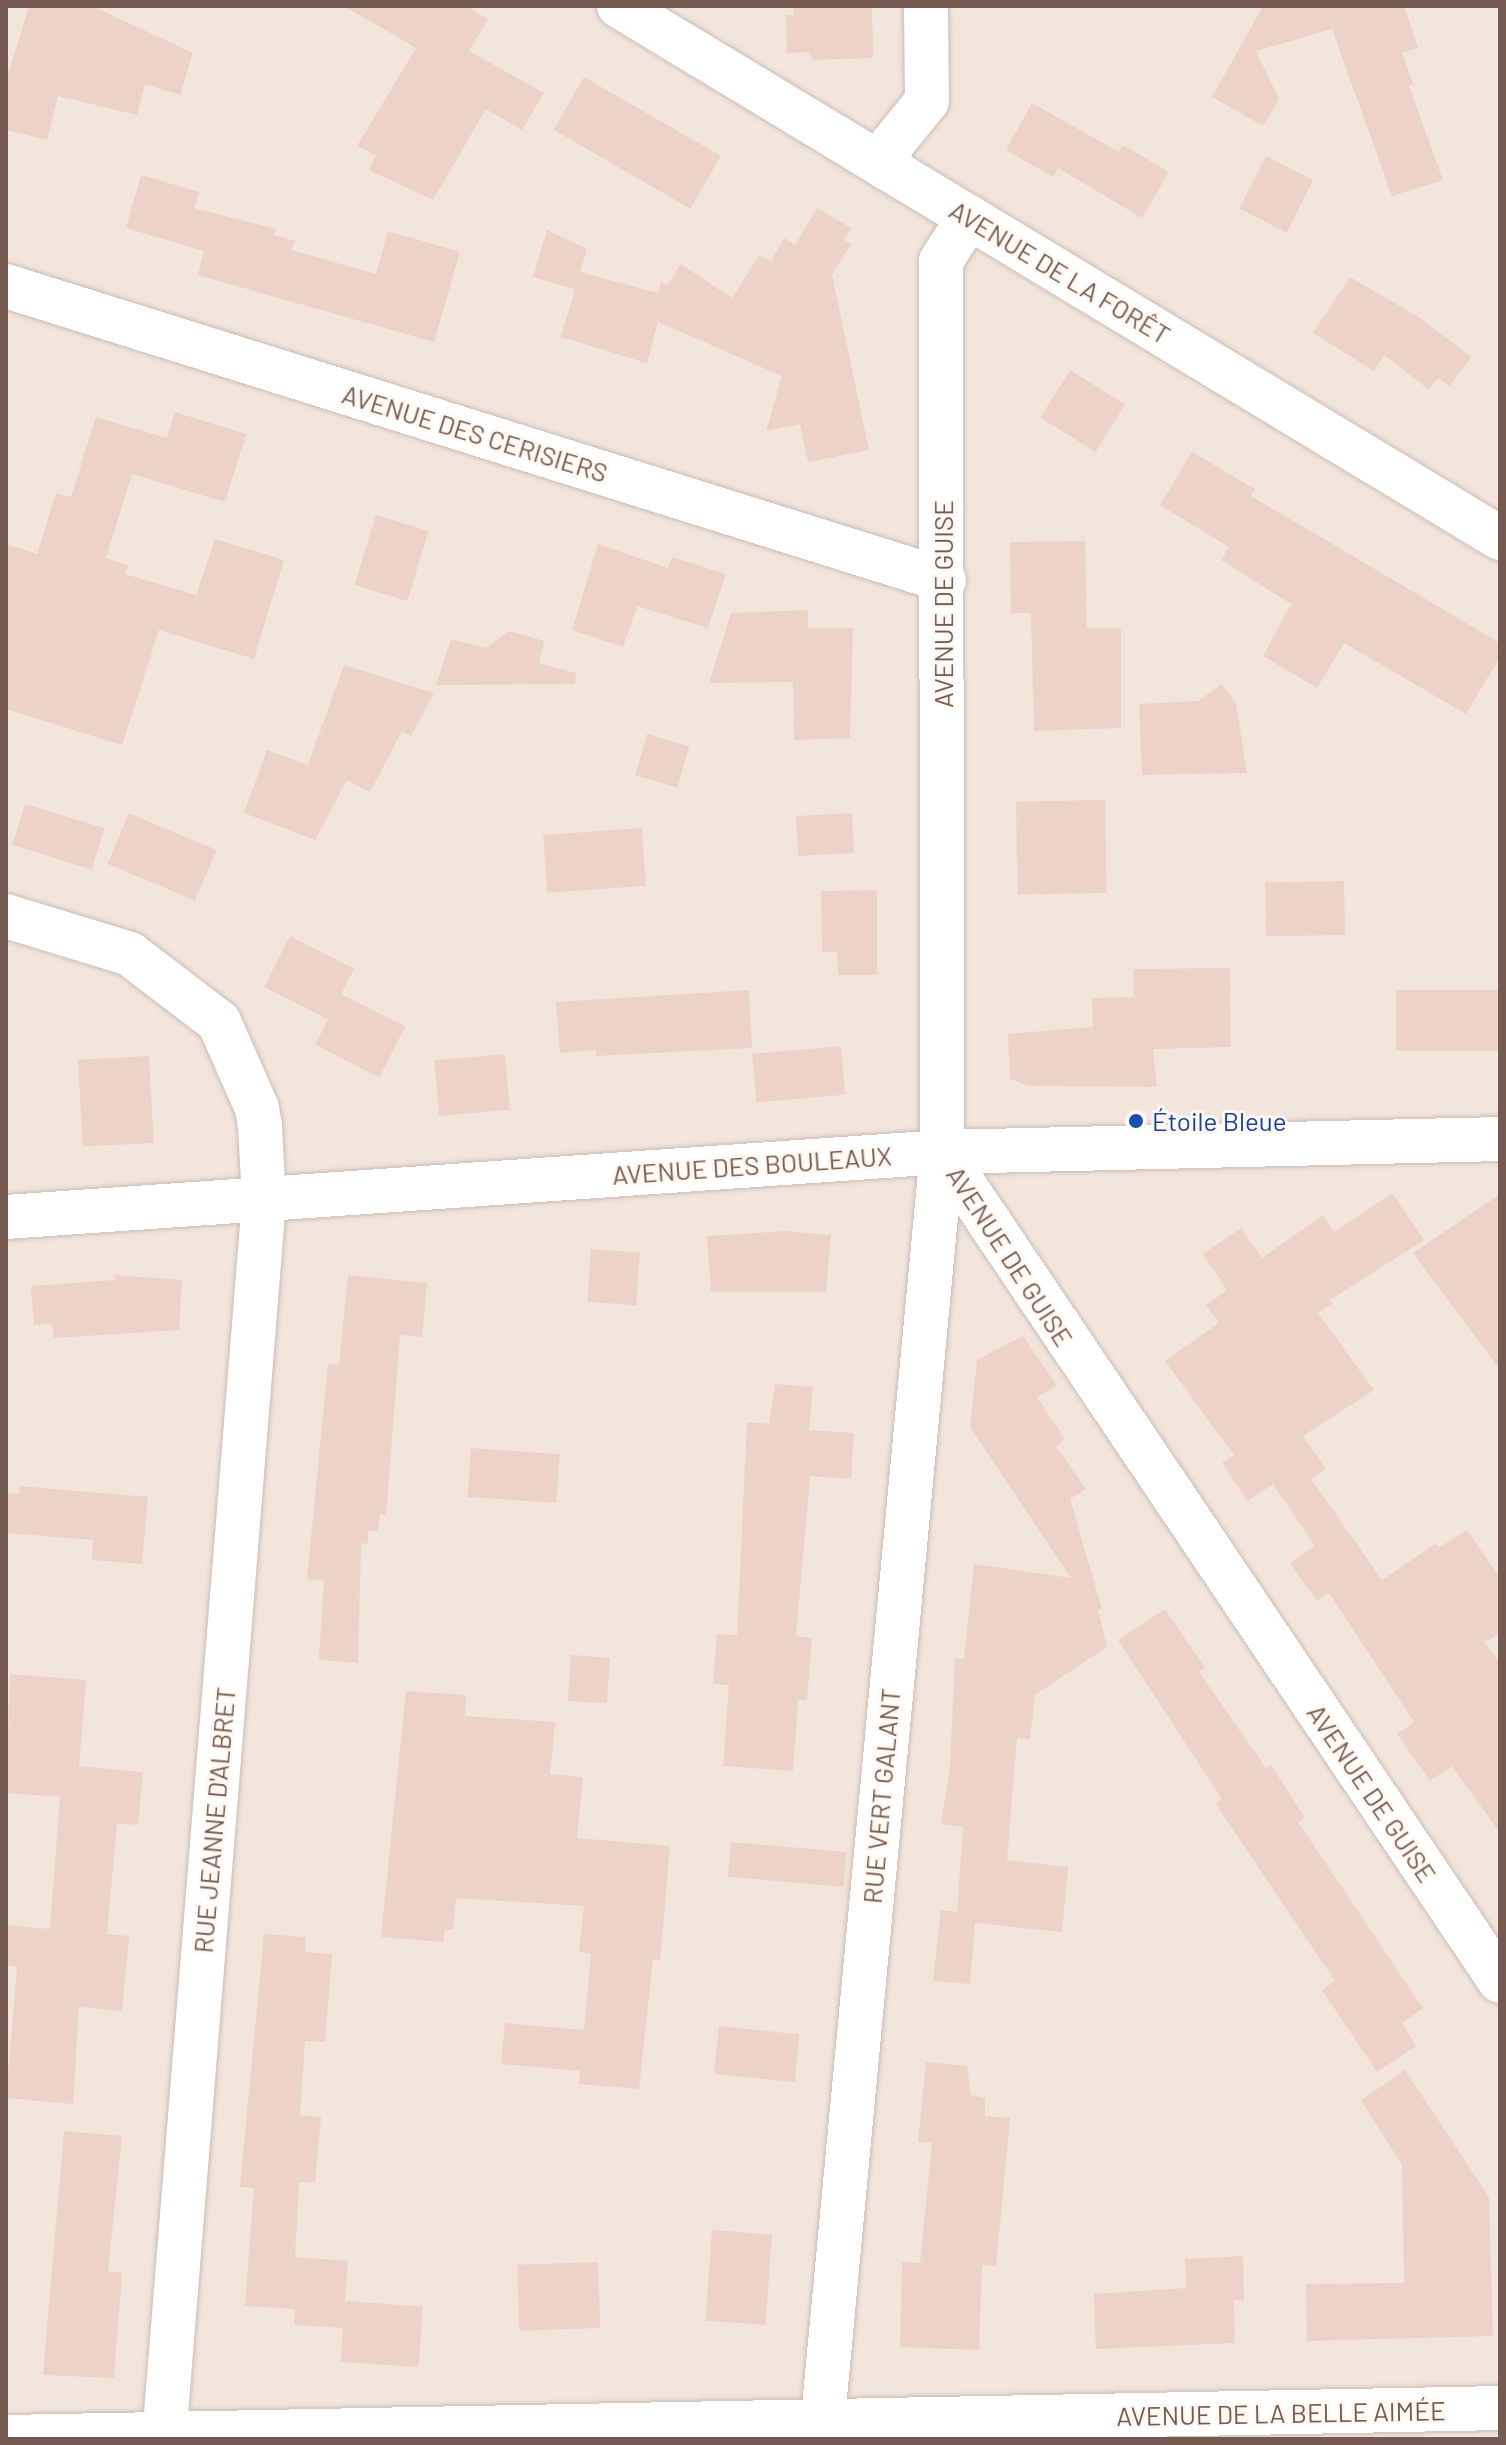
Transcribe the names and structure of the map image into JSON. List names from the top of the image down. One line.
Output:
{"streets":{"street":["AVENUE DE LA FORÊT","AVENUE DES CERISIERS","AVENUE DE GUISE","AVENUE DES BOULEAUX","RUE VERT GALANT","RUE JEANNE D'ALBRET","AVENUE DE LA BELLE AIMÉE"]},"crossings":[["AVENUE DE LA FORÊT","AVENUE DE GUISE"],["AVENUE DES CERISIERS","AVENUE DE GUISE"],["AVENUE DE GUISE","AVENUE DES BOULEAUX"],["AVENUE DE GUISE","RUE VERT GALANT"],["AVENUE DES BOULEAUX","RUE VERT GALANT"],["AVENUE DES BOULEAUX","RUE JEANNE D'ALBRET"],["RUE VERT GALANT","AVENUE DE LA BELLE AIMÉE"],["RUE JEANNE D'ALBRET","AVENUE DE LA BELLE AIMÉE"]],"places":["Étoile Bleue"]}
